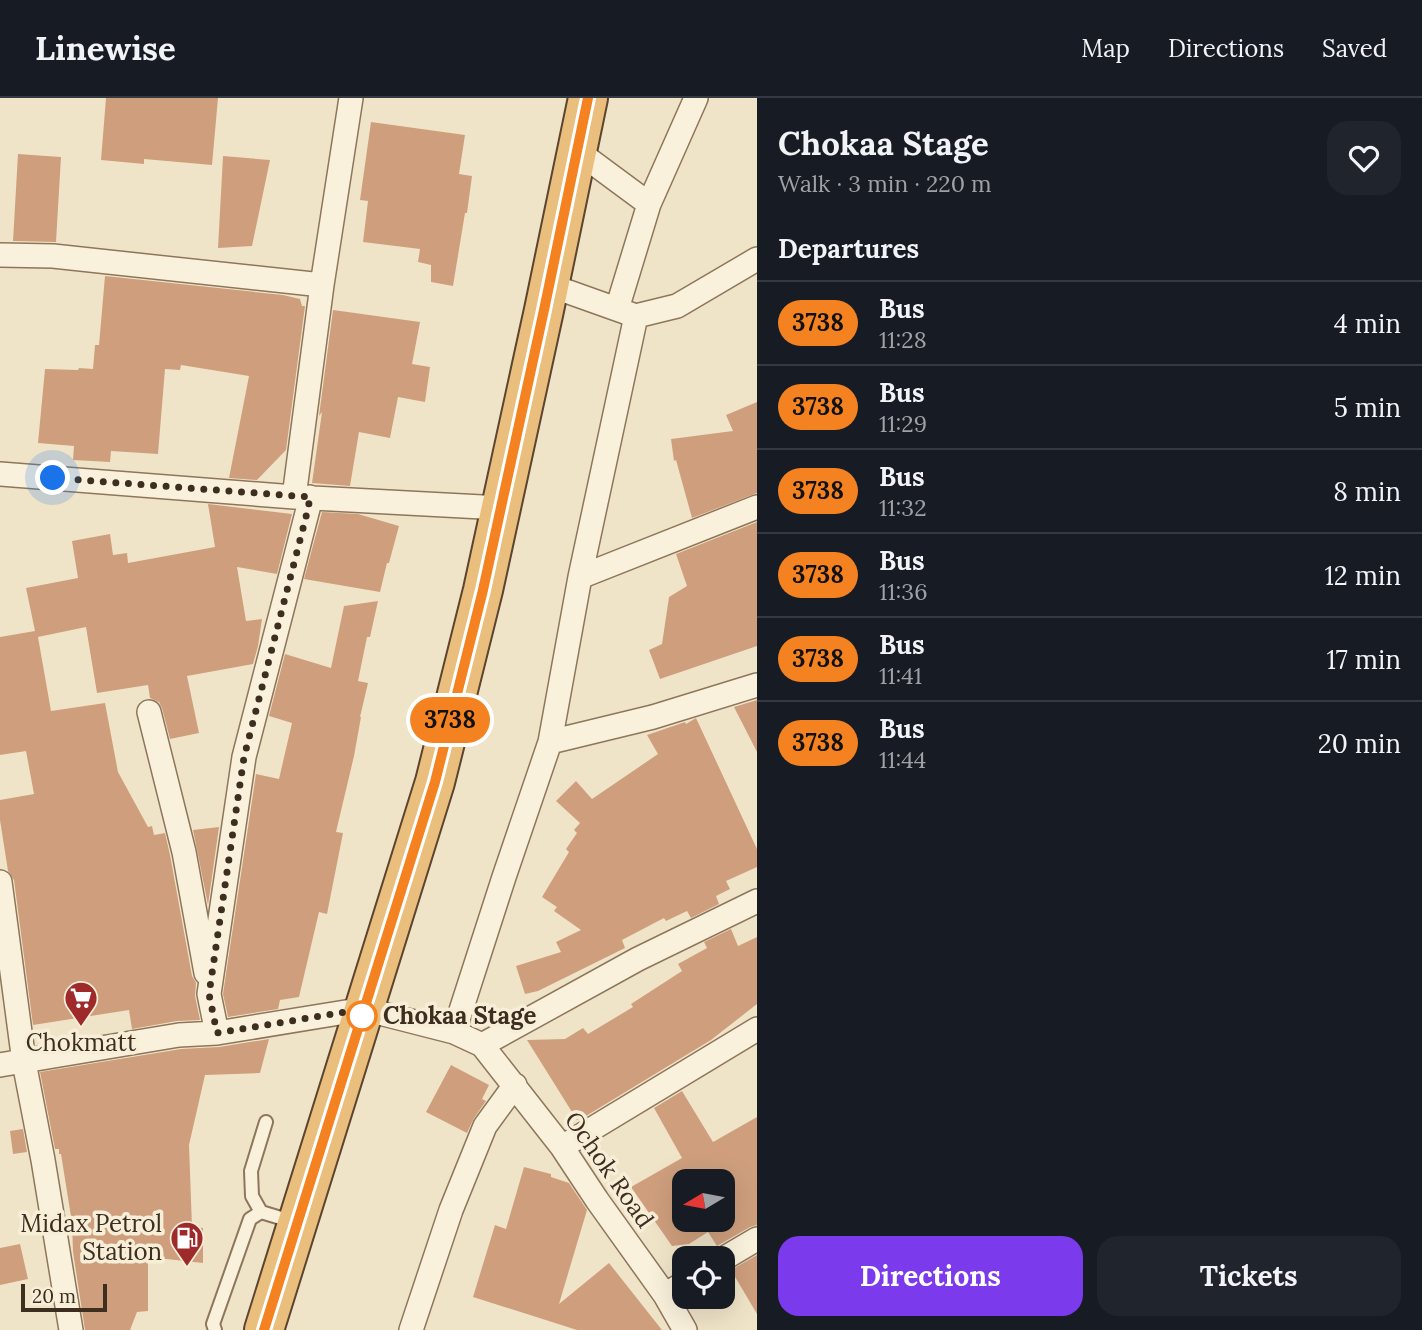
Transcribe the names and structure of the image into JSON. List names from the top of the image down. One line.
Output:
{"streets":{"street":["Ochok Road"]},"places":{"other":["Chokaa Stage"],"supermarket":["Chokmatt"],"fuel station":["Midax Petrol Station"]},"lines":["bus line 3738"],"scale_bar":"20 m","north":"left","page":{"header":"Linewise","nav":["Map","Directions","Saved"],"on_map":"3738","heading":[["Chokaa Stage","Walk · 3 min · 220 m"],"Departures"],"list":[{"mark":"3738","name":"Bus","note":"11:28","value":"4 min"},{"mark":"3738","name":"Bus","note":"11:29","value":"5 min"},{"mark":"3738","name":"Bus","note":"11:32","value":"8 min"},{"mark":"3738","name":"Bus","note":"11:36","value":"12 min"},{"mark":"3738","name":"Bus","note":"11:41","value":"17 min"},{"mark":"3738","name":"Bus","note":"11:44","value":"20 min"}],"buttons":["Directions","Tickets"],"scale":"20 m"}}
